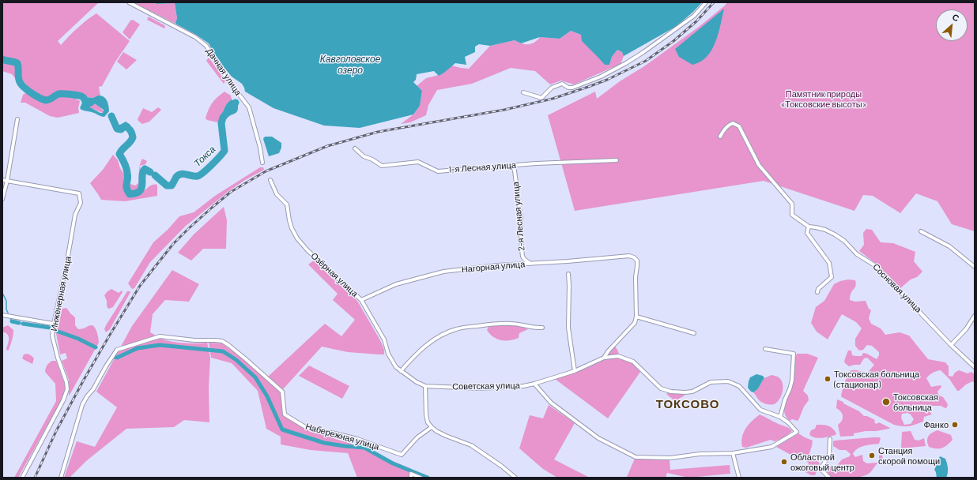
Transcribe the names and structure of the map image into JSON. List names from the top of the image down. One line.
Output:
{"streets":{"street":["Дачная улица","1-я Лесная улица","2-я Лесная улица","Нагорная улица","Озёрная улица","Сосновая улица","Инженерная улица","Советская улица","Набережная улица"]},"crossings":[["1-я Лесная улица","2-я Лесная улица"],["2-я Лесная улица","Нагорная улица"],["Нагорная улица","Озёрная улица"],["Озёрная улица","Советская улица"]],"districts":["ТОКСОВО"],"water":["Кавголовское озеро","Токса"],"parks":["Памятник природы «Токсовские высоты»"],"places":["Токсовская больница (стационар)","Токсовская больница","Фанко","Станция скорой помощи","Областной ожоговый центр"],"north":"top right"}
